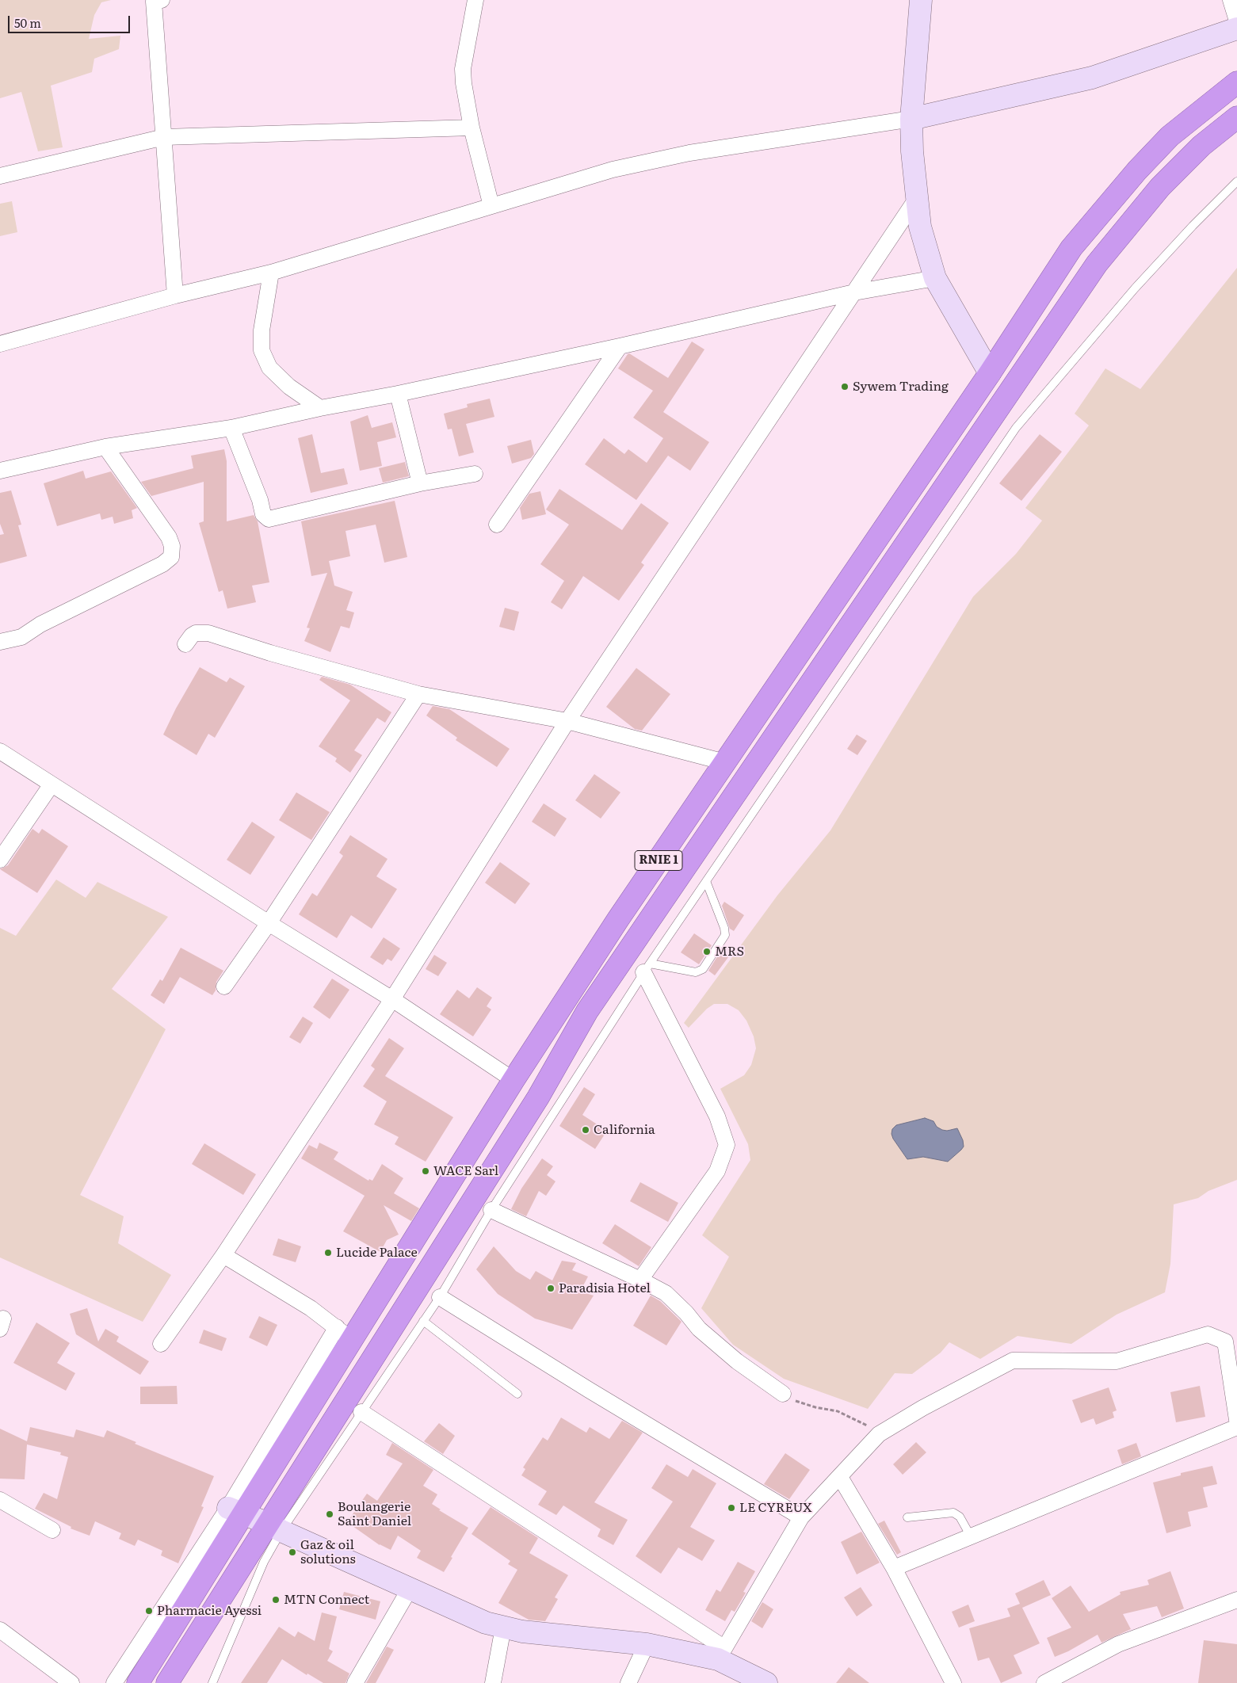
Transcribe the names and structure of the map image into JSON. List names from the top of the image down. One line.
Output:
{"streets":{"highway":["RNIE 1"]},"places":["Sywem Trading","MRS","California","WACE Sarl","Lucide Palace","Paradisia Hotel","LE CYREUX","Boulangerie Saint Daniel","Gaz & oil solutions","MTN Connect","Pharmacie Ayessi"],"scale_bar":"50 m"}
